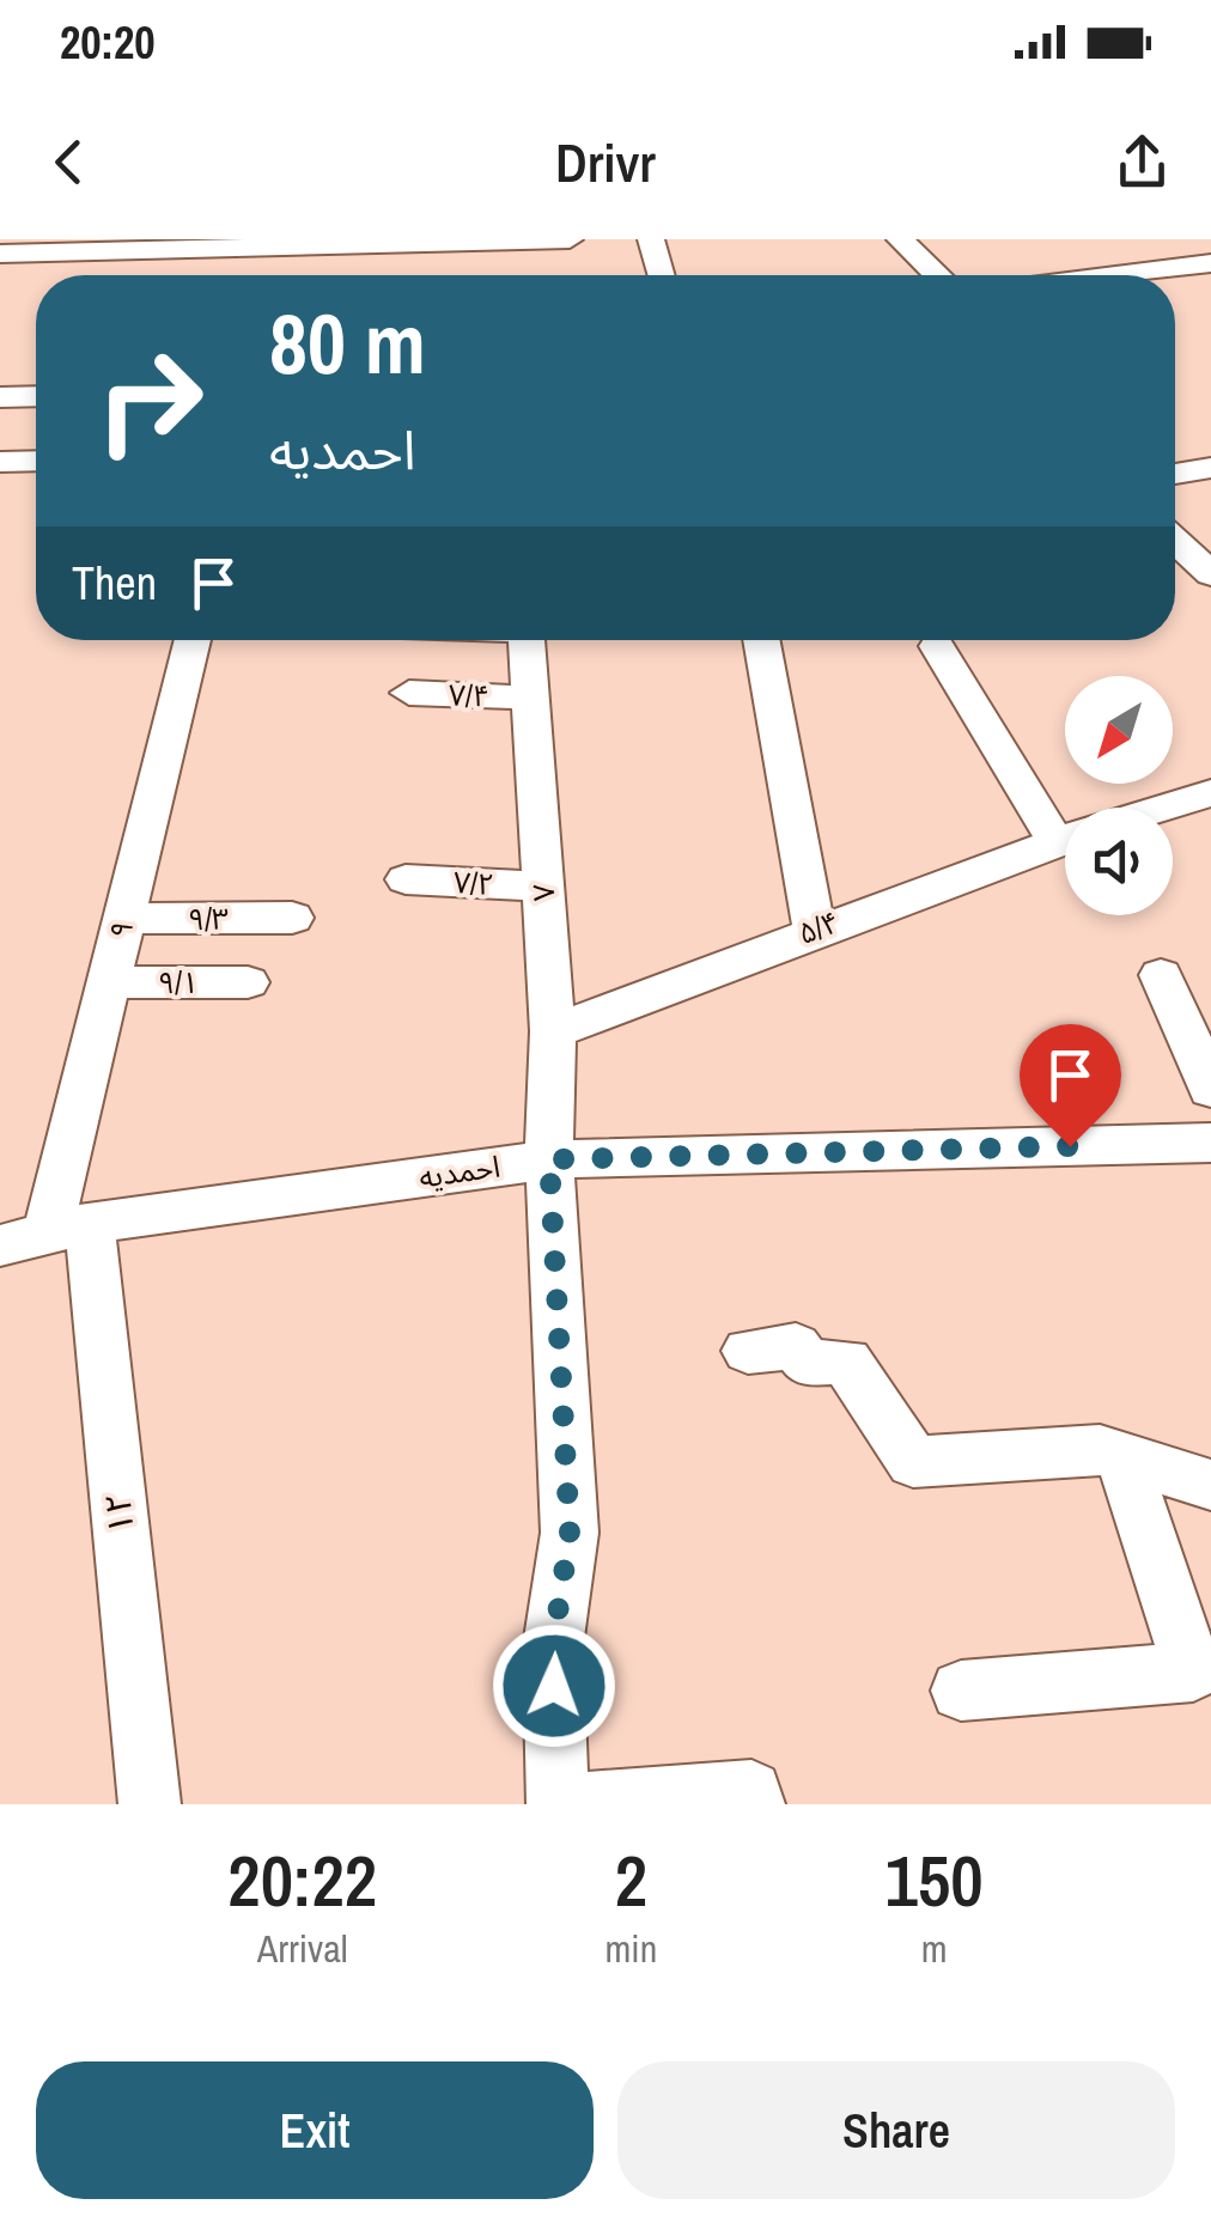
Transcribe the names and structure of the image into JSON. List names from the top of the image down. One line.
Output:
{"streets":{"street":["۷/۴","۷/۲","۷","۹/۳","۵/۴","۹","۹/۱","احمدیه","۱۲"]},"crossings":[["۷/۴","۷"],["۷/۲","۷"],["۷","۵/۴"],["۷","احمدیه"],["۹/۳","۹"],["۹","۹/۱"],["۹","احمدیه"],["۹","۱۲"],["احمدیه","۱۲"]],"north":"bottom left","page":{"status":"20:20","header":"Drivr","turn":["80 m","احمدیه"],"then":"Then","eta":["20:22","Arrival","2","min","150","m"],"buttons":["Exit","Share"]}}
